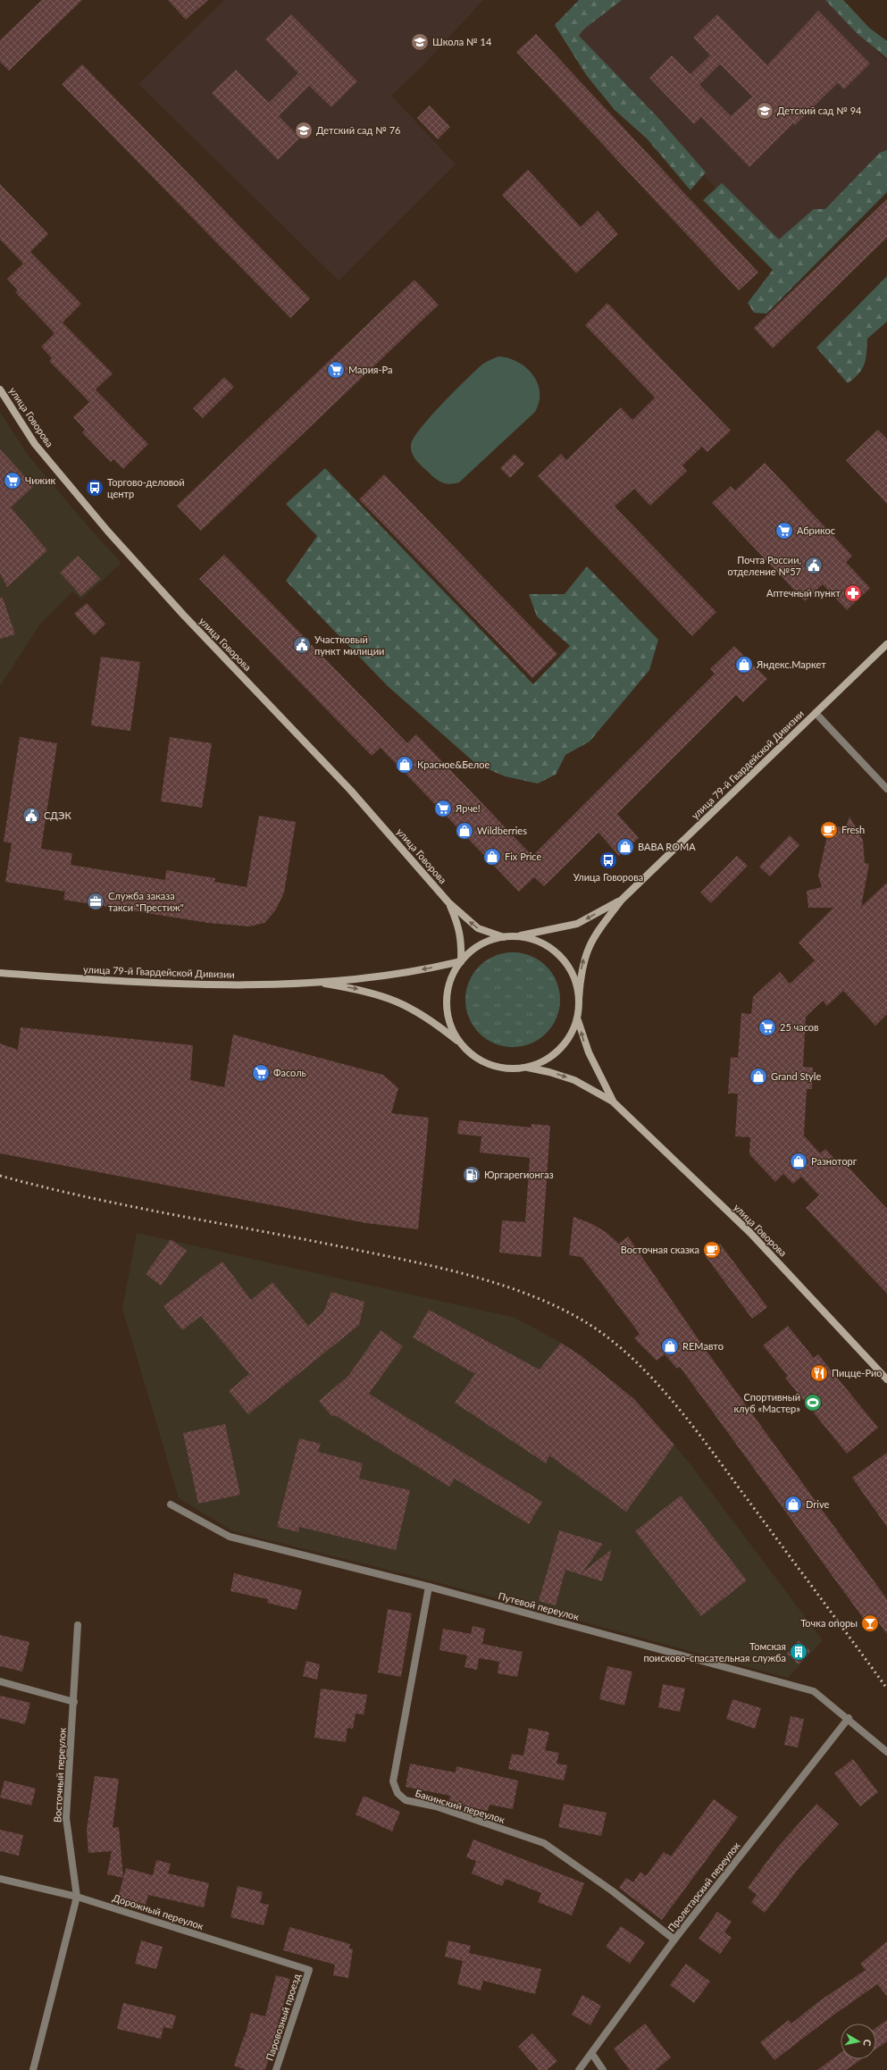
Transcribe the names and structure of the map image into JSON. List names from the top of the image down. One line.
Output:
{"streets":{"main road":["улица Говорова","улица 79-й Гвардейской Дивизии"],"street":["Путевой переулок","Восточный переулок","Бакинский переулок","Пролетарский переулок","Дорожный переулок","Паровозный проезд"]},"crossings":[["улица Говорова","улица 79-й Гвардейской Дивизии"],["Путевой переулок","Бакинский переулок"],["Путевой переулок","Пролетарский переулок"],["Восточный переулок","Дорожный переулок"],["Бакинский переулок","Пролетарский переулок"],["Дорожный переулок","Паровозный проезд"]],"places":{"school or university":["Школа № 14","Детский сад № 94","Детский сад № 76"],"supermarket":["Мария-Ра","Чижик","Абрикос","Ярче!","25 часов","Фасоль"],"bus stop":["Торгово-деловой центр","Улица Говорова"],"public building":["Почта России, отделение №57","Участковый пункт милиции","СДЭК"],"pharmacy":["Аптечный пункт"],"shop":["Яндекс.Маркет","Красное&Белое","Wildberries","BABA ROMA","Fix Price","Grand Style","Разноторг","REMавто","Drive"],"cafe":["Fresh","Восточная сказка"],"office":["Служба заказа такси \"Престиж\""],"fuel station":["Юргарегионгаз"],"restaurant":["Пицце-Рио"],"sports":["Спортивный клуб «Мастер»"],"bar":["Точка опоры"],"building":["Томская поисково-спасательная служба"]},"north":"right"}
